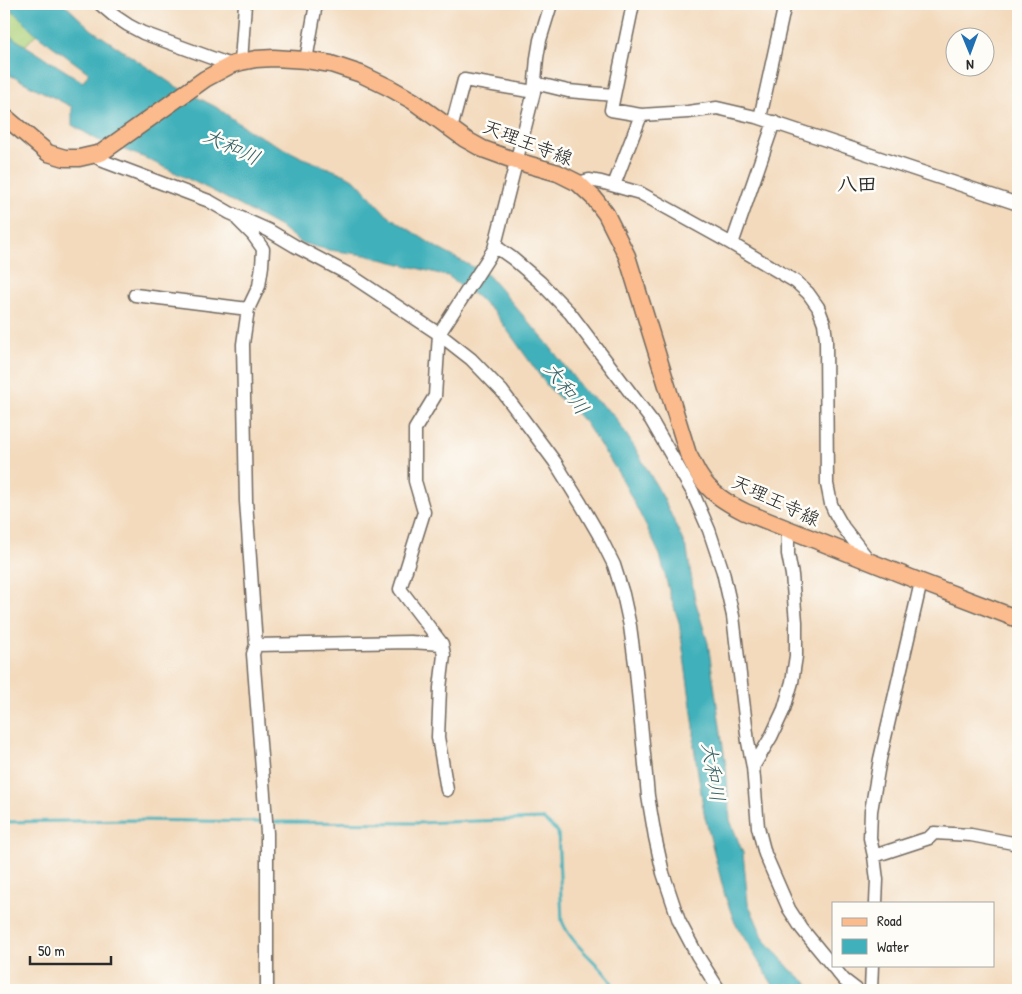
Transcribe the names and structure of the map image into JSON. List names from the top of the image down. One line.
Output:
{"streets":{"main road":["天理王寺線"]},"districts":["八田"],"water":["大和川"],"legend":["Road","Water"],"scale_bar":"50 m","north":"bottom"}
